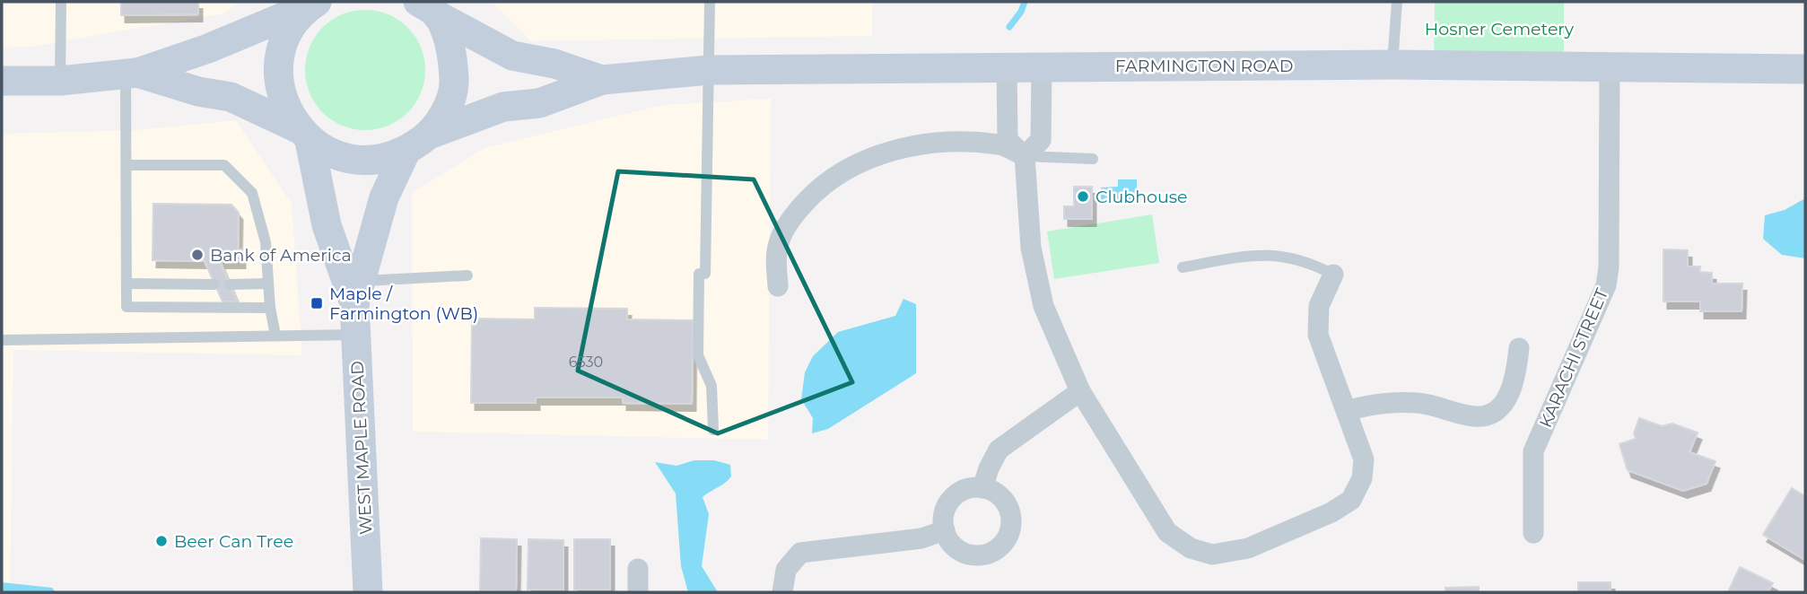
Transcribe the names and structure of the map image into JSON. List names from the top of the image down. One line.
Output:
{"streets":{"street":["FARMINGTON ROAD","KARACHI STREET","WEST MAPLE ROAD"]},"crossings":[["FARMINGTON ROAD","KARACHI STREET"]],"parks":["Hosner Cemetery"],"places":{"other":["Clubhouse","Bank of America","Beer Can Tree"],"transit":["Maple / Farmington (WB)"]},"house_numbers":["6530"]}
